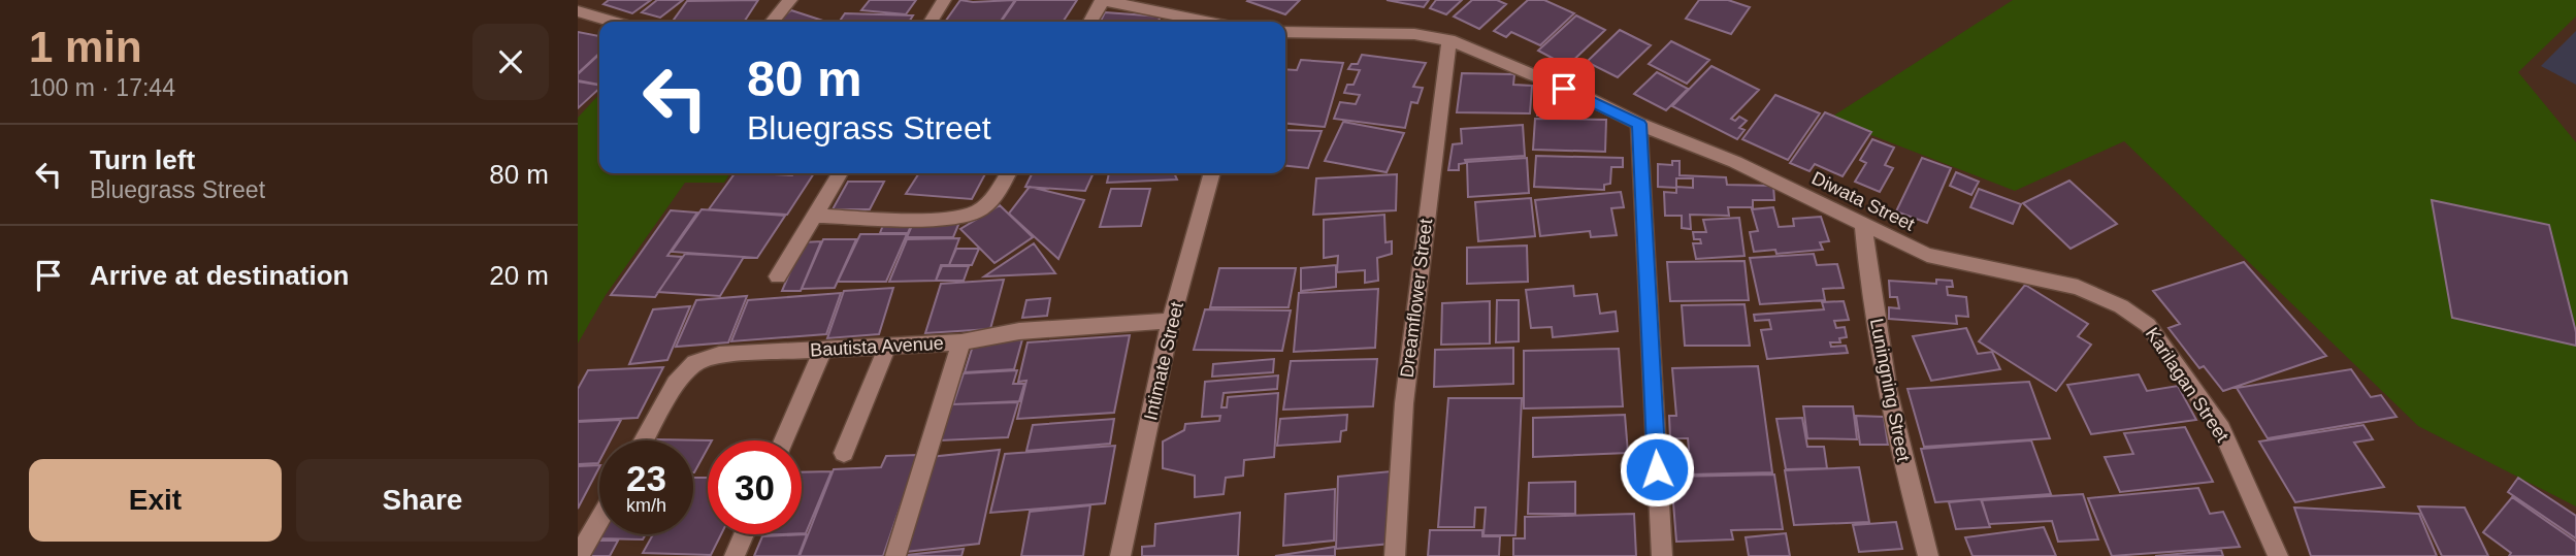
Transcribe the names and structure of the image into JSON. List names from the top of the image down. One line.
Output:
{"streets":{"street":["Diwata Street","Dreamflower Street","Bautista Avenue","Intimate Street","Karilagan Street","Luningning Street"]},"crossings":[["Diwata Street","Dreamflower Street"],["Diwata Street","Karilagan Street"],["Diwata Street","Luningning Street"],["Bautista Avenue","Intimate Street"]],"page":{"heading":["1 min","100 m · 17:44"],"turn":["80 m","Bluegrass Street"],"list":[{"name":"Turn left","note":"Bluegrass Street","value":"80 m"},{"name":"Arrive at destination","value":"20 m"}],"speed":"23 km/h","limit":"30","buttons":["Exit","Share"]}}
